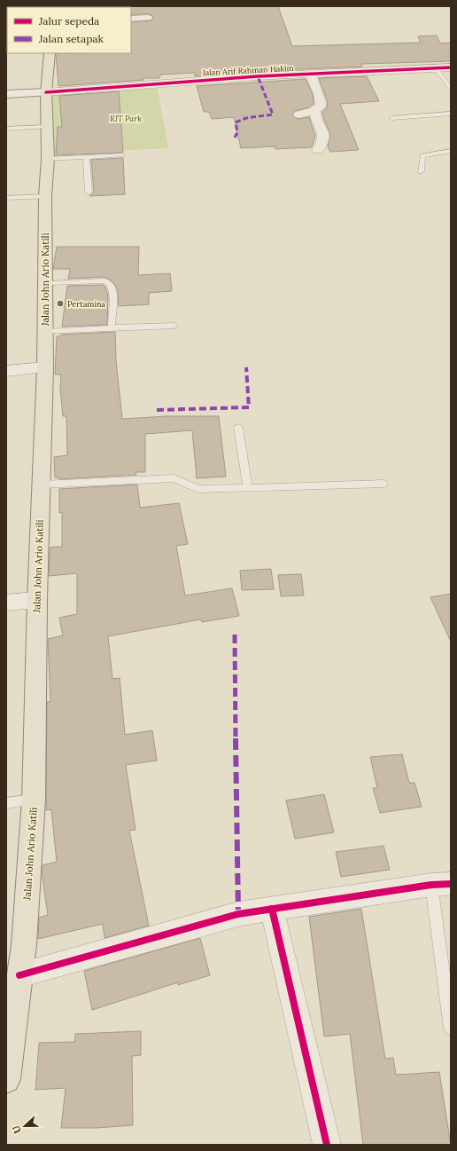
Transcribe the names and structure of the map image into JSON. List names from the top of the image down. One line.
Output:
{"streets":{"main road":["Jalan John Ario Katili"],"street":["Jalan Arif Rahman Hakim"]},"crossings":[["Jalan Arif Rahman Hakim","Jalan John Ario Katili"]],"parks":["RJT Park"],"places":["Pertamina"],"legend":["Jalur sepeda","Jalan setapak"],"north":"left"}
